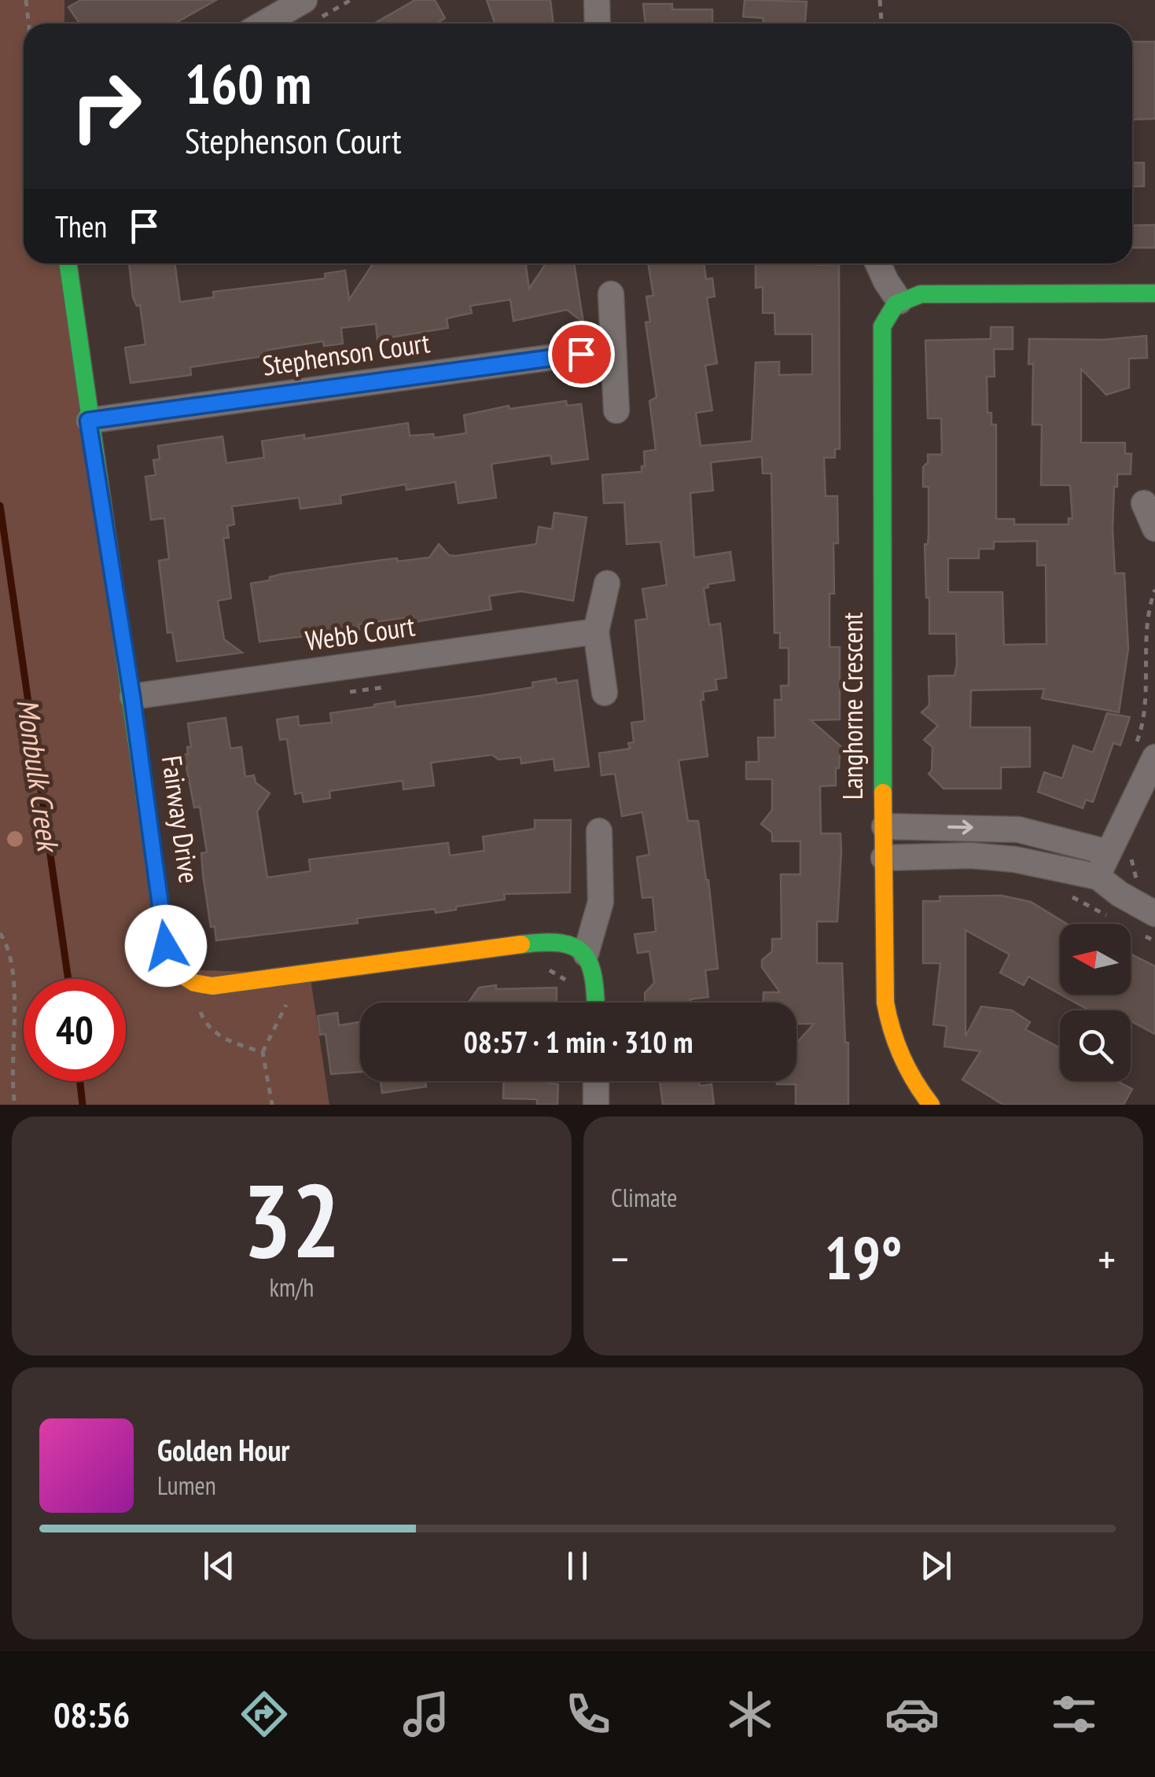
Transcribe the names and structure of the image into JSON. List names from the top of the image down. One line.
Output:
{"streets":{"street":["Stephenson Court","Webb Court","Langhorne Crescent","Fairway Drive"]},"crossings":[["Stephenson Court","Fairway Drive"],["Webb Court","Fairway Drive"]],"water":["Monbulk Creek"],"north":"left","page":{"turn":["160 m","Stephenson Court"],"then":"Then","limit":"40","trip":"08:57 · 1 min · 310 m","tile":[["32","km/h"],"Climate"],"heat":["−","19°","+"],"song":["Golden Hour","Lumen"],"tabs":"08:56"}}
